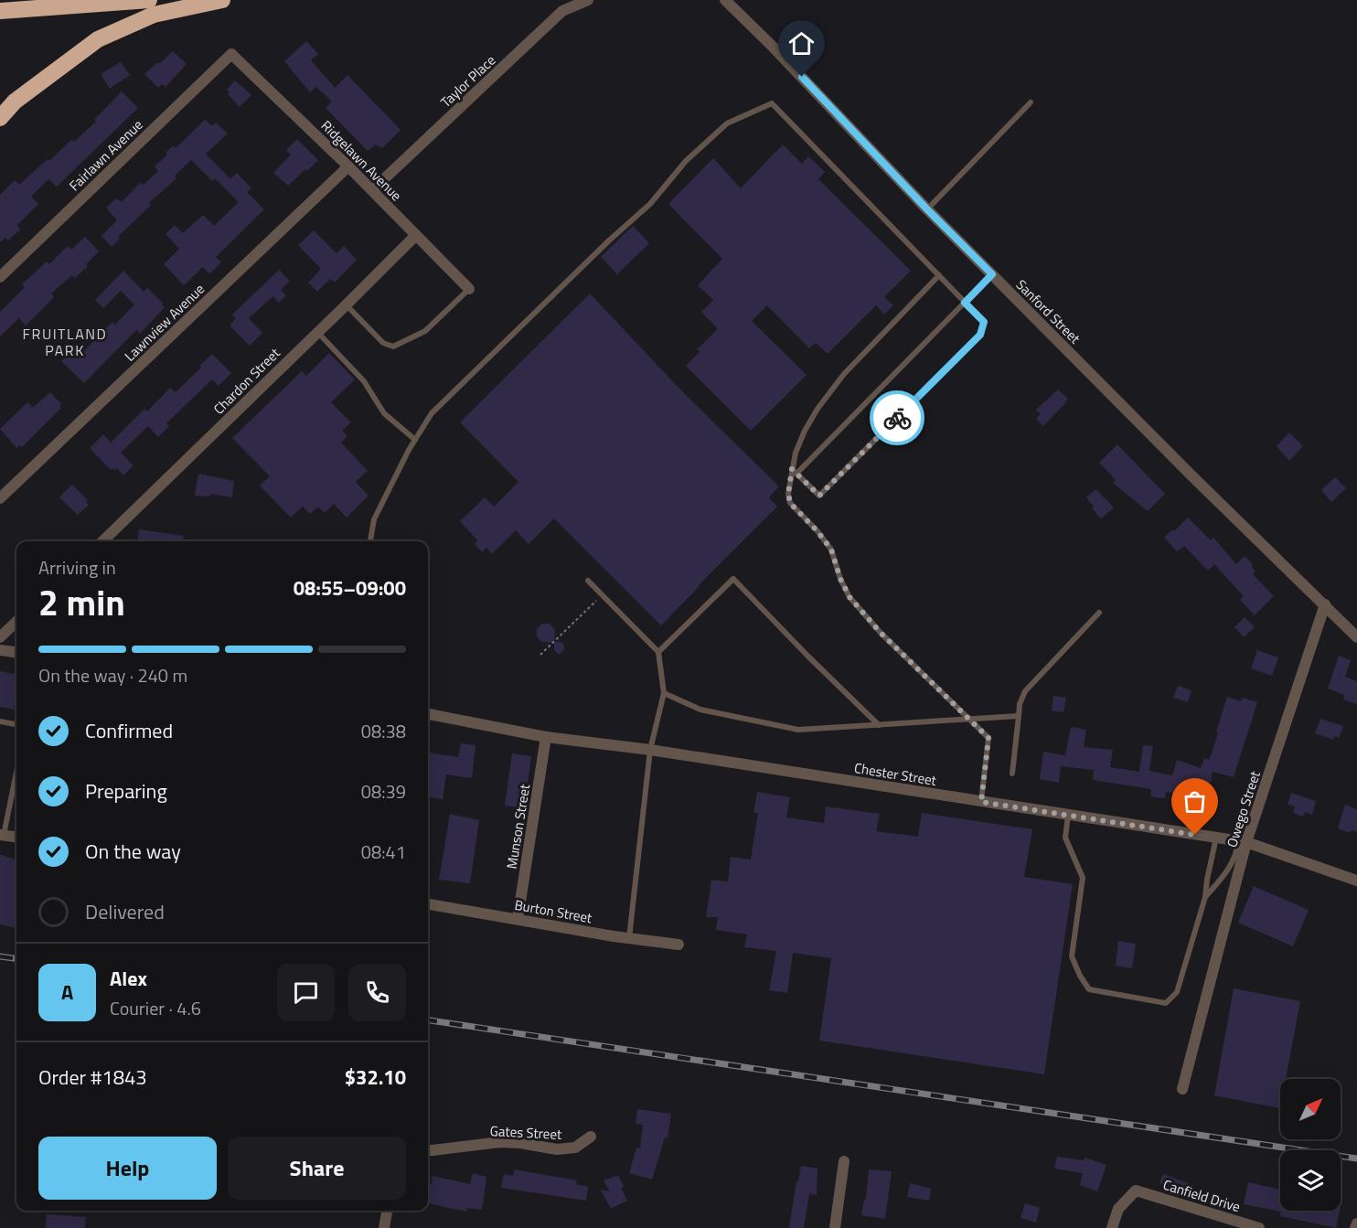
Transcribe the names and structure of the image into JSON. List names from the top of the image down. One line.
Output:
{"streets":{"street":["Taylor Place","Fairlawn Avenue","Ridgelawn Avenue","Sanford Street","Lawnview Avenue","Chardon Street","Chester Street","Owego Street","Munson Street","Burton Street","Gates Street","Canfield Drive"]},"crossings":[["Taylor Place","Ridgelawn Avenue"],["Fairlawn Avenue","Ridgelawn Avenue"],["Ridgelawn Avenue","Lawnview Avenue"],["Ridgelawn Avenue","Chardon Street"],["Sanford Street","Owego Street"],["Chester Street","Owego Street"],["Chester Street","Munson Street"],["Munson Street","Burton Street"]],"districts":["FRUITLAND PARK"],"north":"top right","page":{"heading":["2 min","Arriving in","08:55–09:00"],"panel":["Alex","Courier · 4.6","Order #1843","$32.10"],"bar":"On the way · 240 m","list":[["Confirmed","08:38"],["Preparing","08:39"],["On the way","08:41"],"Delivered"],"round":"A","buttons":["Help","Share"]}}
